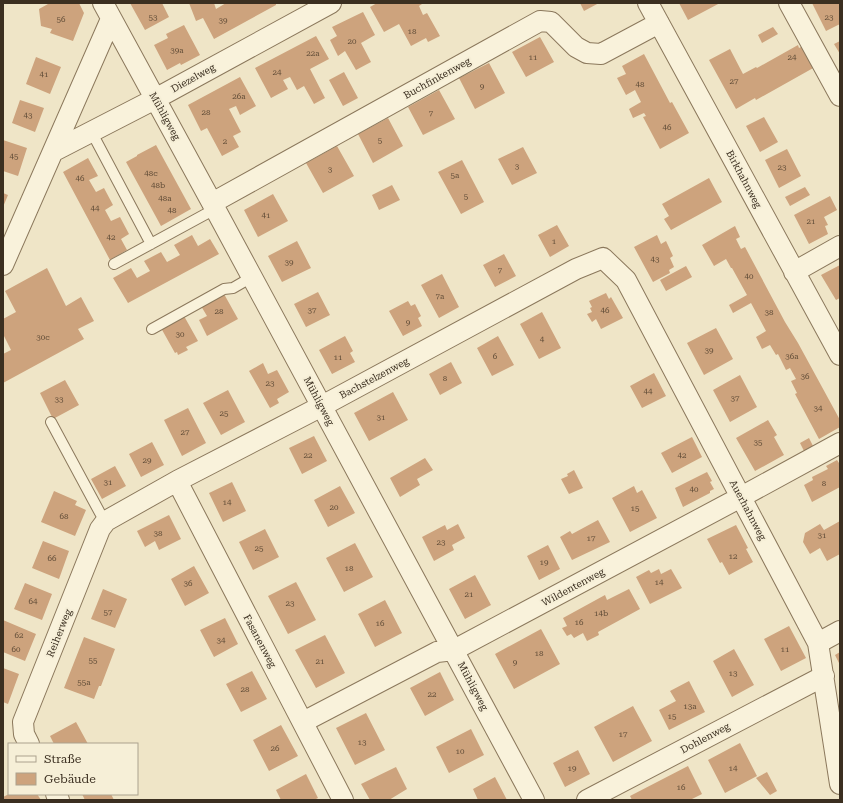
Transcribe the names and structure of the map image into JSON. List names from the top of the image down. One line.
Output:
{"streets":{"street":["Diezelweg","Buchfinkenweg","Mühligweg","Birkhahnweg","Bachstelzenweg","Auerhahnweg","Wildentenweg","Reiherweg","Fasanenweg","Dohlenweg"]},"crossings":[["Diezelweg","Mühligweg"],["Buchfinkenweg","Mühligweg"],["Buchfinkenweg","Birkhahnweg"],["Mühligweg","Bachstelzenweg"],["Mühligweg","Wildentenweg"],["Bachstelzenweg","Auerhahnweg"],["Bachstelzenweg","Reiherweg"],["Bachstelzenweg","Fasanenweg"],["Auerhahnweg","Wildentenweg"],["Auerhahnweg","Dohlenweg"],["Wildentenweg","Fasanenweg"]],"house_numbers":["53","23","56","39","18","20","39a","22a","11","24","24","41","27","48","9","26a","28","7","43","46","5","2","45","3","23","3","48c","5a","46","48b","5","48a","44","48","41","21","42","1","43","39","7","40","7a","37","46","28","38","9","30","30c","4","39","6","36a","11","36","8","23","44","37","33","34","25","31","27","35","22","42","29","31","8","40","14","20","15","68","38","31","17","23","25","12","66","19","18","14","36","21","64","23","57","14b","16","16","62","34","60","11","18","55","21","9","13","55a","28","22","13a","15","17","13","26","10","19","14","16"],"legend":["Straße","Gebäude"]}
